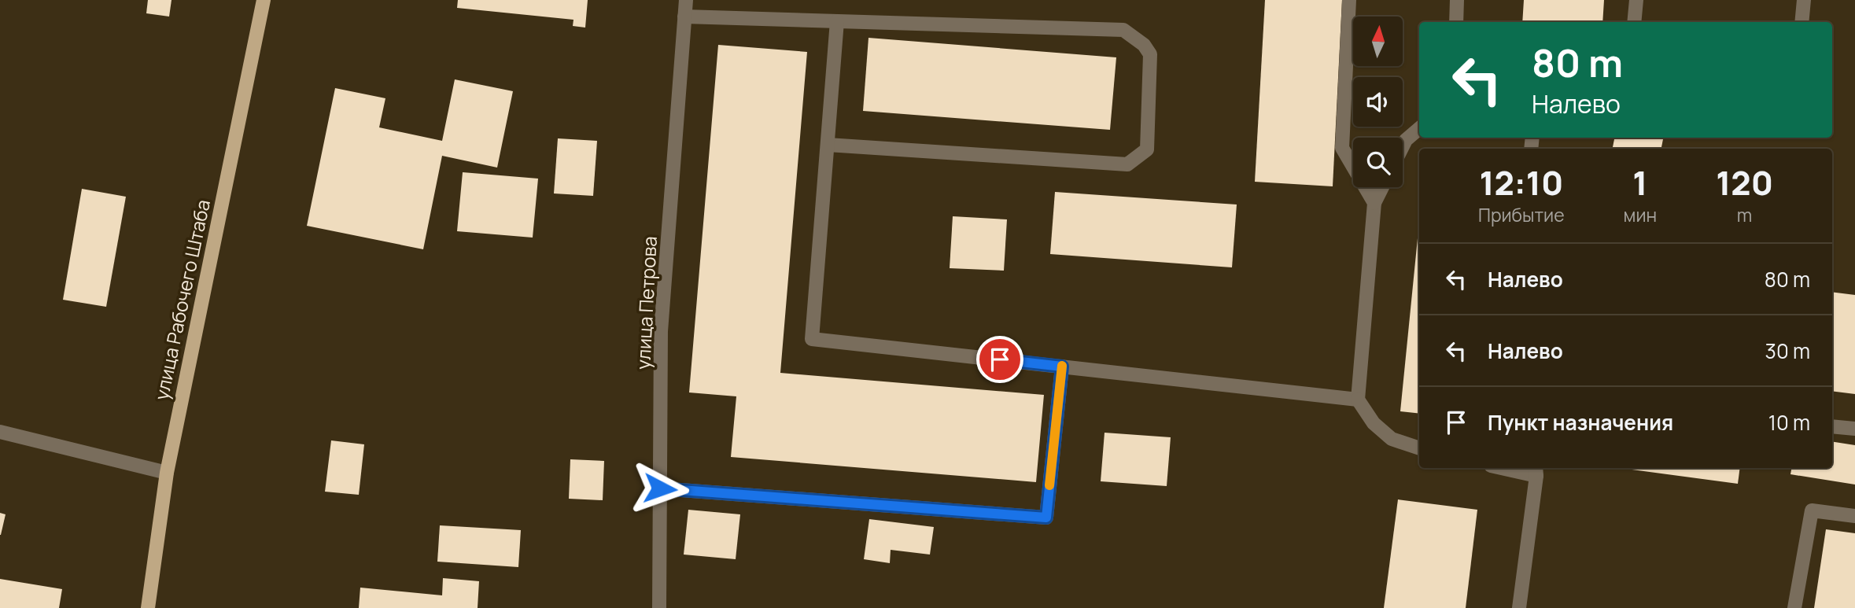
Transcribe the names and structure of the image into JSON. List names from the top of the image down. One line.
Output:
{"streets":{"main road":["улица Рабочего Штаба"],"street":["улица Петрова"]},"north":"top","page":{"turn":["80 m","Налево"],"eta":["12:10","Прибытие","1","мин","120","m"],"list":[{"name":"Налево","value":"80 m"},{"name":"Налево","value":"30 m"},{"name":"Пункт назначения","value":"10 m"}]}}
